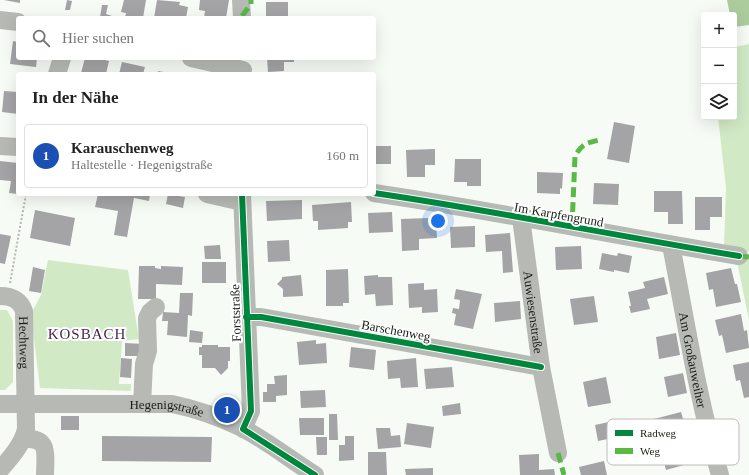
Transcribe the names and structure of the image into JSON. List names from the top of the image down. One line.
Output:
{"streets":{"street":["Im Karpfengrund","Auwiesenstraße","Forststraße","Barschenweg","Hechtweg","Am Großauweiher","Hegenigstraße"]},"crossings":[["Im Karpfengrund","Auwiesenstraße"],["Im Karpfengrund","Am Großauweiher"],["Auwiesenstraße","Barschenweg"],["Forststraße","Barschenweg"],["Forststraße","Hegenigstraße"],["Hechtweg","Hegenigstraße"]],"districts":["KOSBACH"],"legend":["Radweg","Weg"],"page":{"map_buttons":["+","−"],"search":"Hier suchen","heading":"In der Nähe","list":[{"mark":"1","name":"Karauschenweg","note":"Haltestelle · Hegenigstraße","value":"160 m"}],"pins":"1"}}
